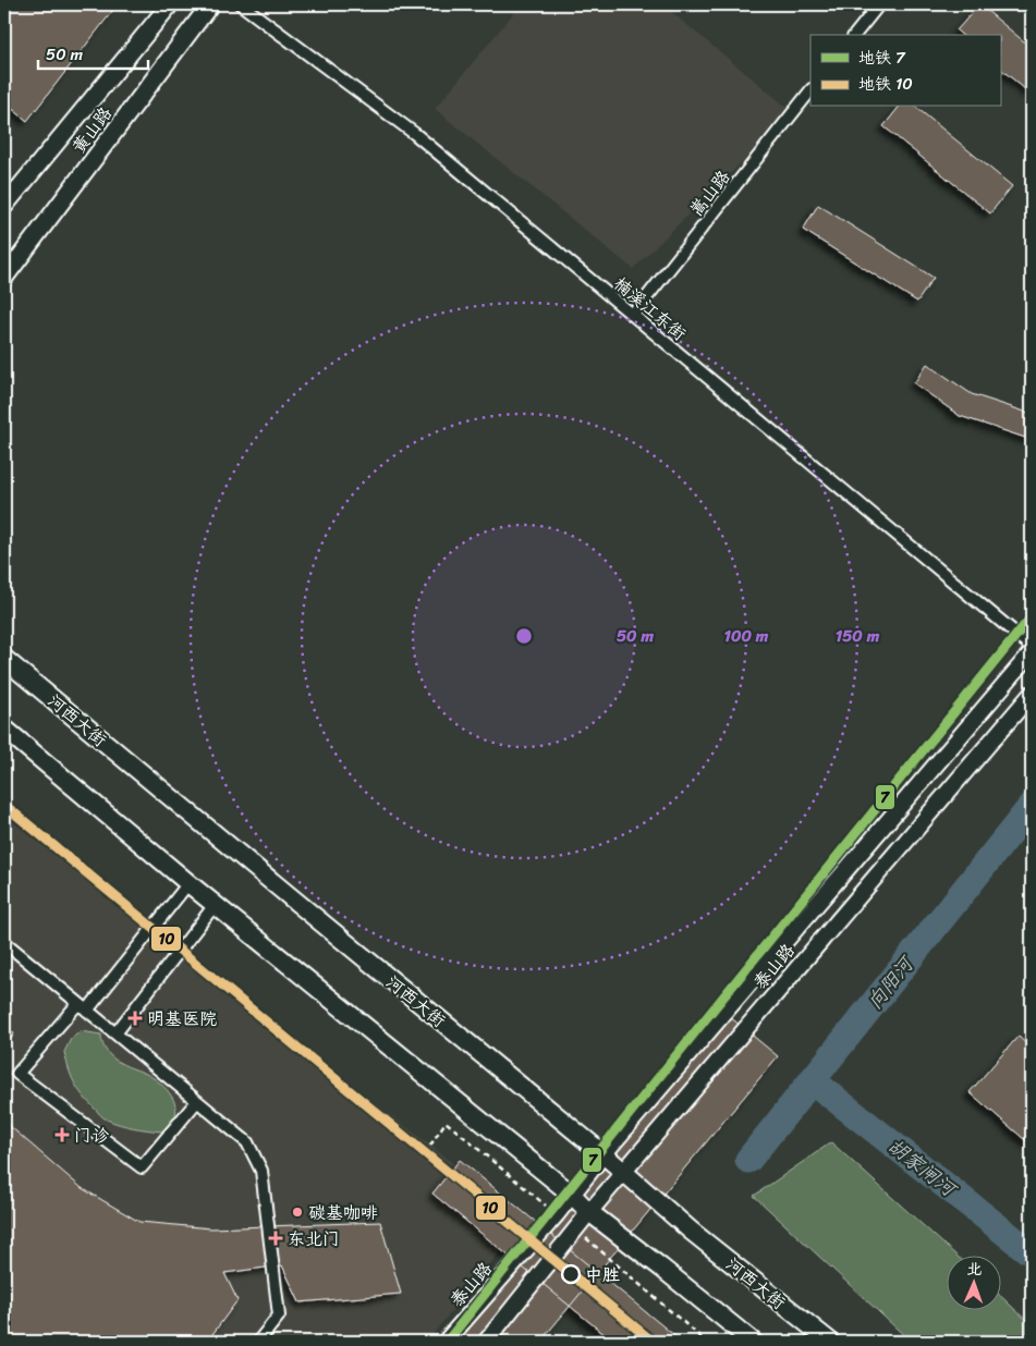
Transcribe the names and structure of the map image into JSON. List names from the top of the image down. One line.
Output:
{"streets":{"main road":["黄山路","河西大街"],"street":["嵩山路","楠溪江东街","泰山路"]},"crossings":[["嵩山路","楠溪江东街"],["河西大街","泰山路"]],"water":["向阳河","胡家闸河"],"places":{"health":["明基医院","门诊","东北门"],"other":["碳基咖啡","中胜"]},"lines":["metro line 7","metro line 10"],"legend":["地铁 7","地铁 10"],"scale_bar":"50 m","north":"top","rings":["50 m","100 m","150 m"]}
